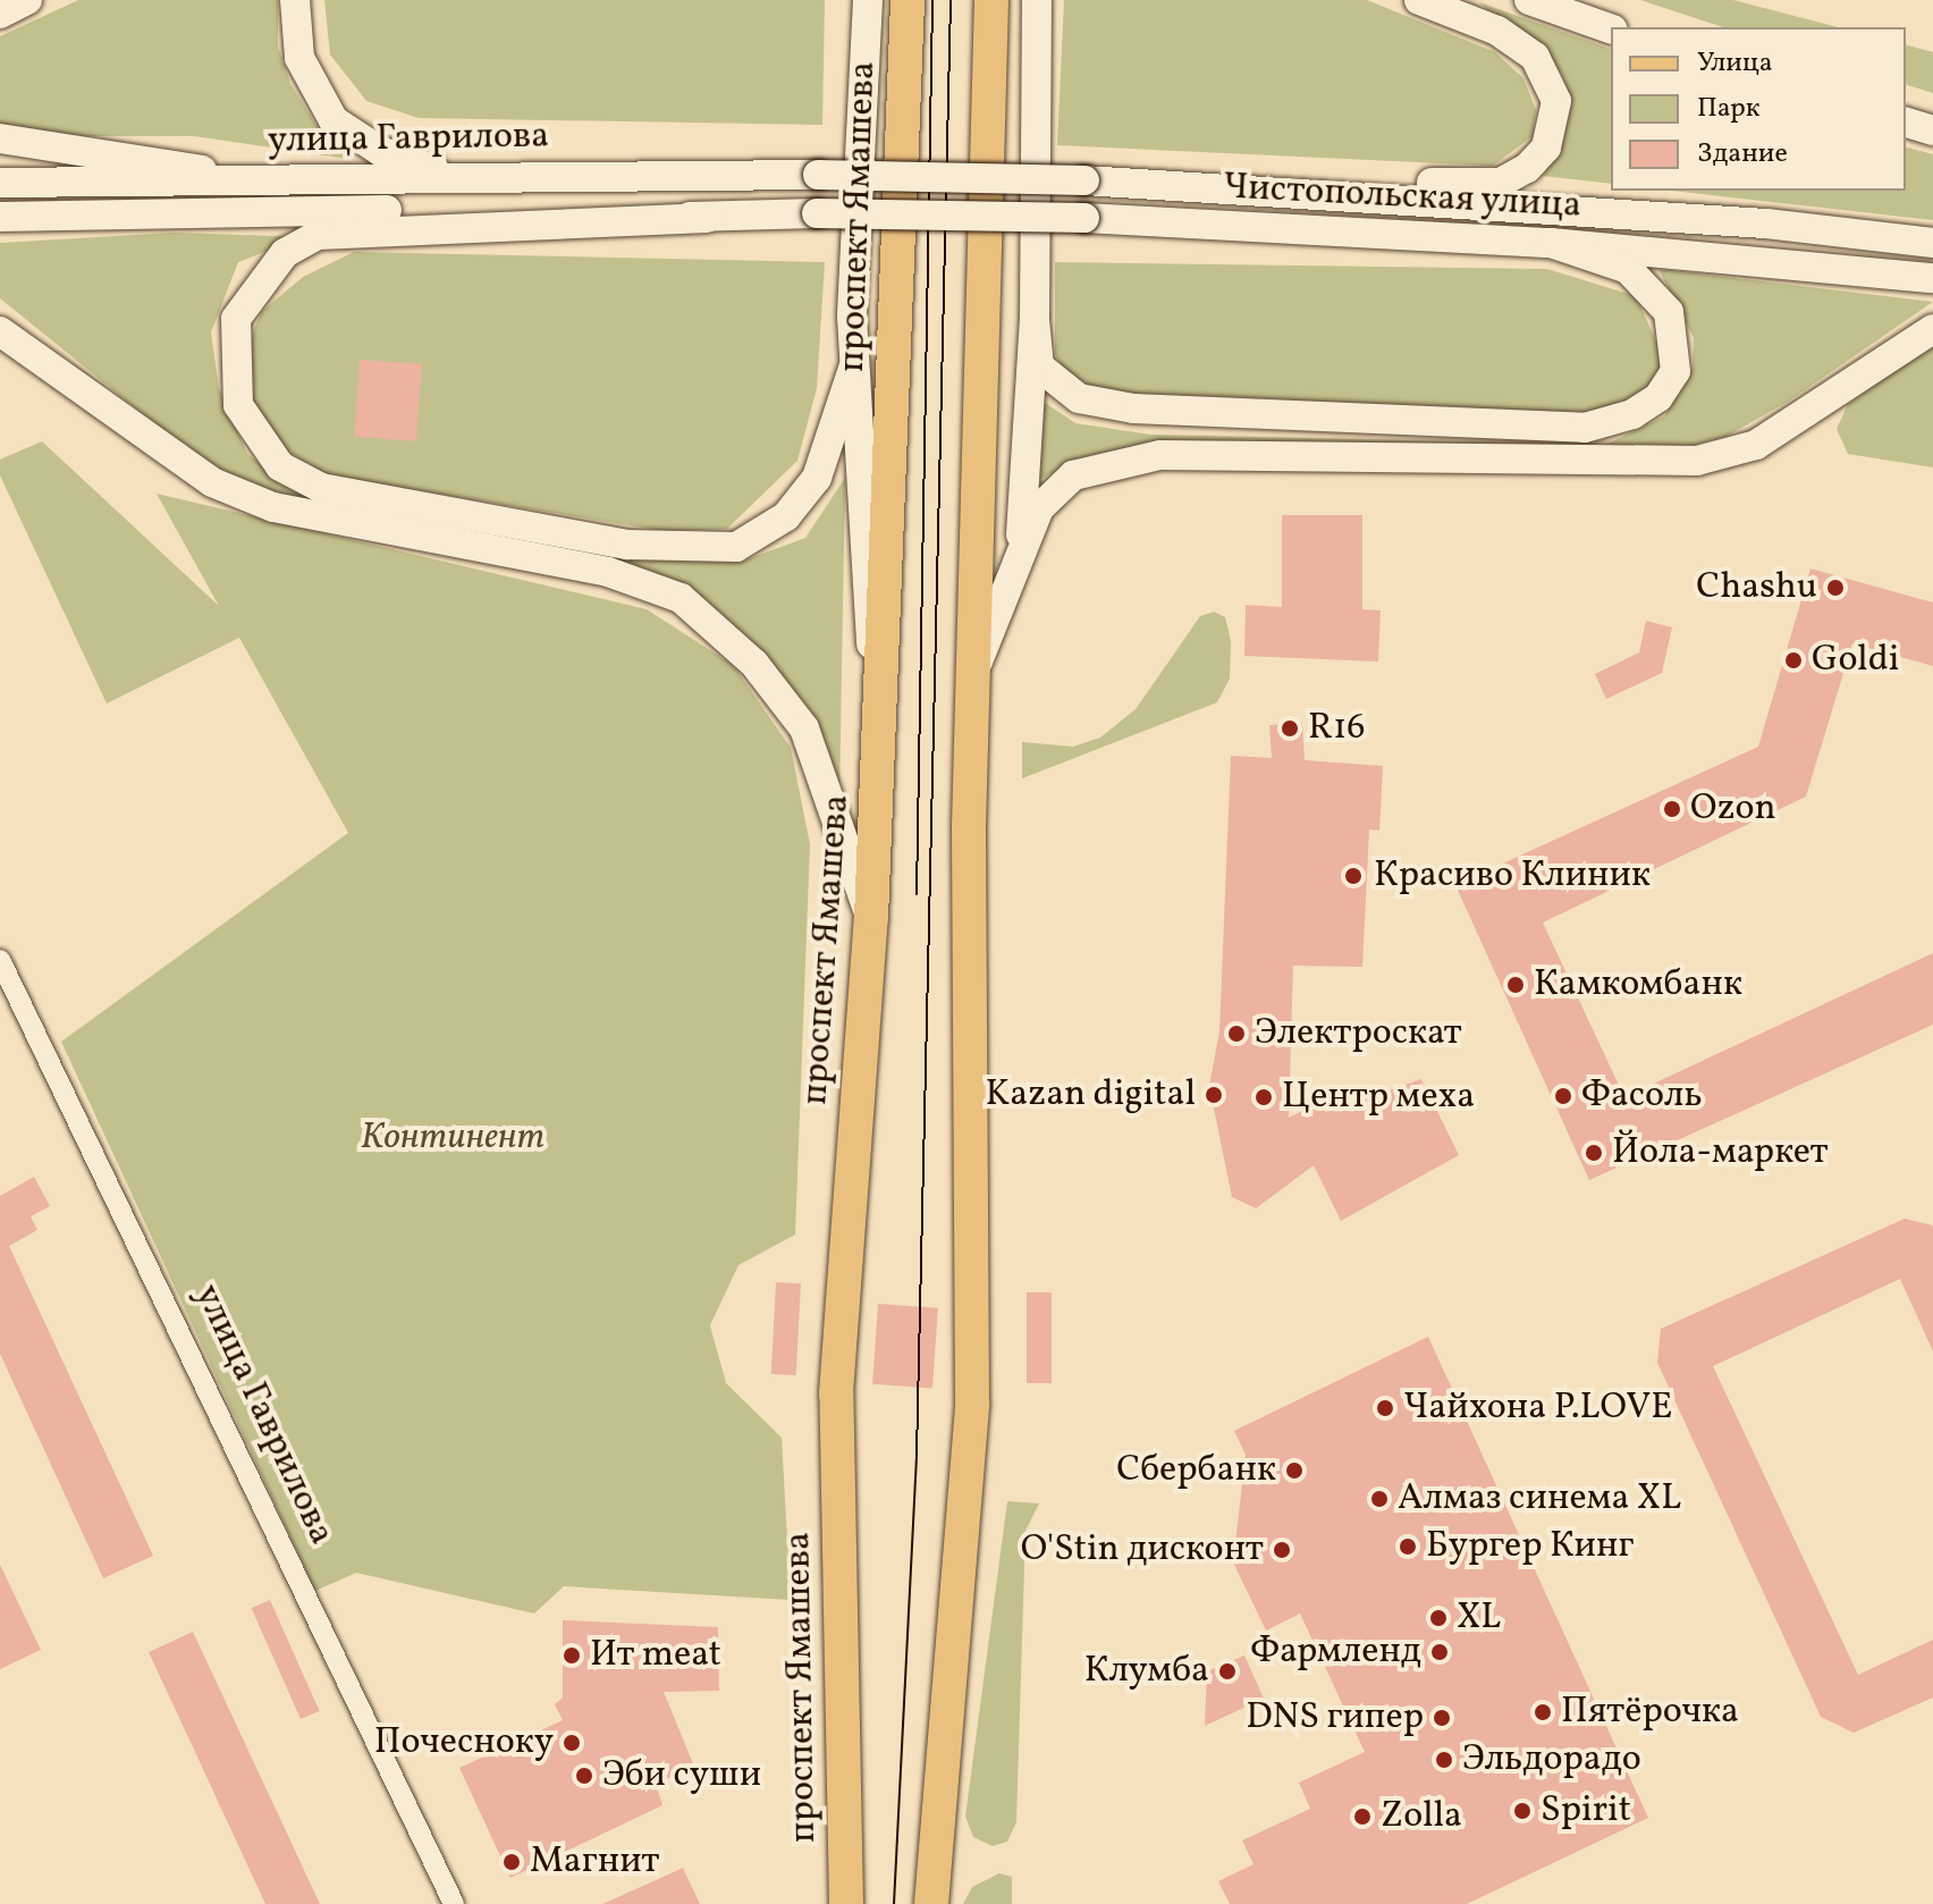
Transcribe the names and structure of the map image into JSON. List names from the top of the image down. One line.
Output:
{"streets":{"main road":["улица Гаврилова","Чистопольская улица","проспект Ямашева"]},"crossings":[["улица Гаврилова","Чистопольская улица"]],"parks":["Континент"],"places":["Chashu","Goldi","R16","Ozon","Красиво Клиник","Камкомбанк","Электроскат","Kazan digital","Фасоль","Центр меха","Йола-маркет","Чайхона P.LOVE","Сбербанк","Алмаз синема XL","Бургер Кинг","O'Stin дисконт","XL","Фармленд","Ит meat","Клумба","Пятёрочка","DNS гипер","Почесноку","Эльдорадо","Эби суши","Spirit","Zolla","Магнит"],"legend":["Улица","Парк","Здание"]}
